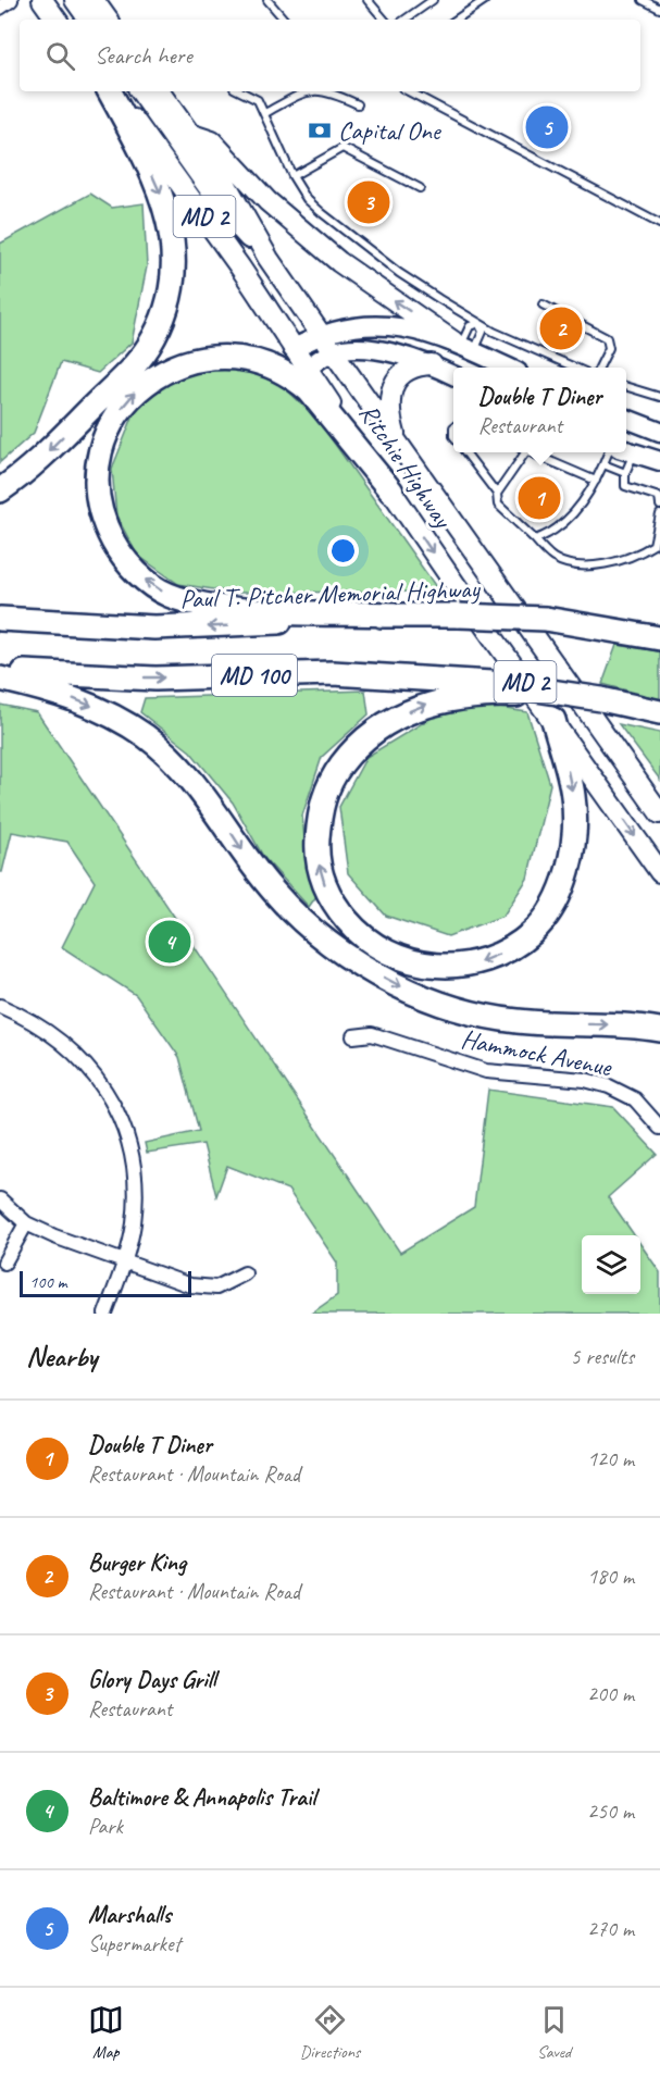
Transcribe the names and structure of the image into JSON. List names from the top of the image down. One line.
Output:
{"streets":{"highway":["Paul T. Pitcher Memorial Highway","MD 100"],"main road":["MD 2","Ritchie Highway"],"street":["Hammock Avenue"]},"places":{"bank":["Capital One"]},"scale_bar":"100 m","page":{"search":"Search here","pins":["5","3","2","1","4"],"popup":["Double T Diner","Restaurant"],"scale":"100 m","heading":["Nearby","5 results"],"list":[{"mark":"1","name":"Double T Diner","note":"Restaurant · Mountain Road","value":"120 m"},{"mark":"2","name":"Burger King","note":"Restaurant · Mountain Road","value":"180 m"},{"mark":"3","name":"Glory Days Grill","note":"Restaurant","value":"200 m"},{"mark":"4","name":"Baltimore & Annapolis Trail","note":"Park","value":"250 m"},{"mark":"5","name":"Marshalls","note":"Supermarket","value":"270 m"}],"nav":["Map","Directions","Saved"]}}
